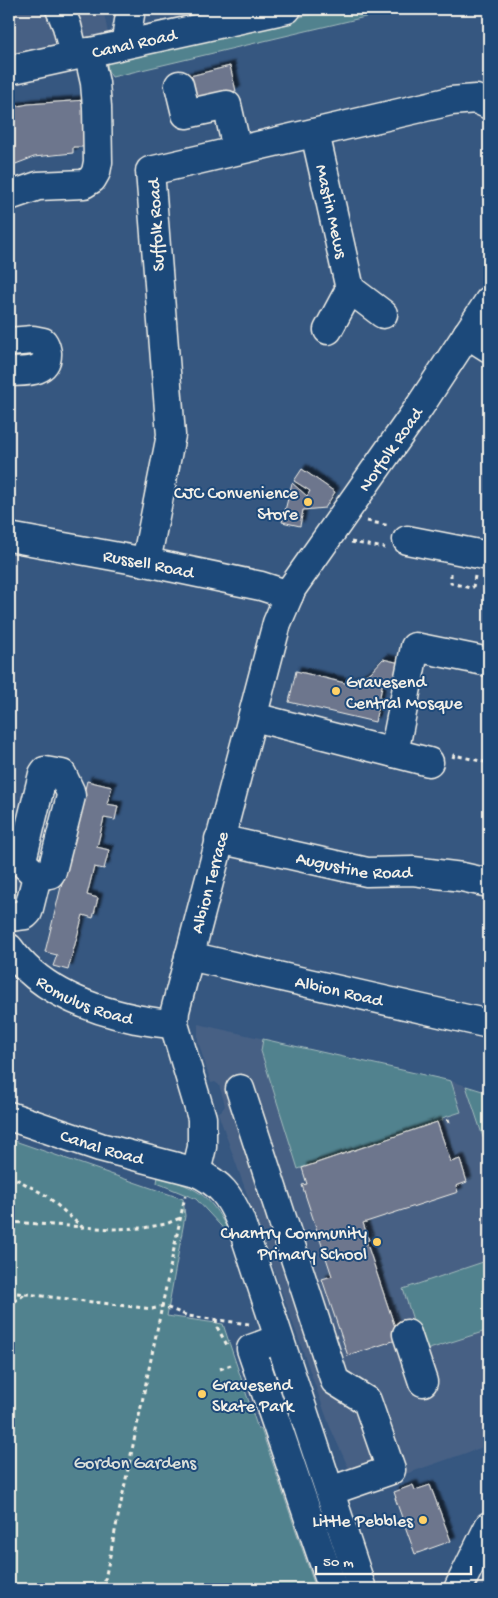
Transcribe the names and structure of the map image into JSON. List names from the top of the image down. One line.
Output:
{"streets":{"street":["Canal Road","Mastin Mews","Suffolk Road","Norfolk Road","Russell Road","Augustine Road","Albion Terrace","Albion Road","Romulus Road"]},"crossings":[["Canal Road","Albion Terrace"],["Mastin Mews","Suffolk Road"],["Suffolk Road","Russell Road"],["Norfolk Road","Russell Road"],["Norfolk Road","Albion Terrace"],["Russell Road","Albion Terrace"],["Augustine Road","Albion Terrace"],["Albion Terrace","Albion Road"],["Albion Terrace","Romulus Road"]],"parks":["Gordon Gardens"],"places":["CJC Convenience Store","Gravesend Central Mosque","Chantry Community Primary School","Gravesend Skate Park","Little Pebbles"],"scale_bar":"50 m"}
